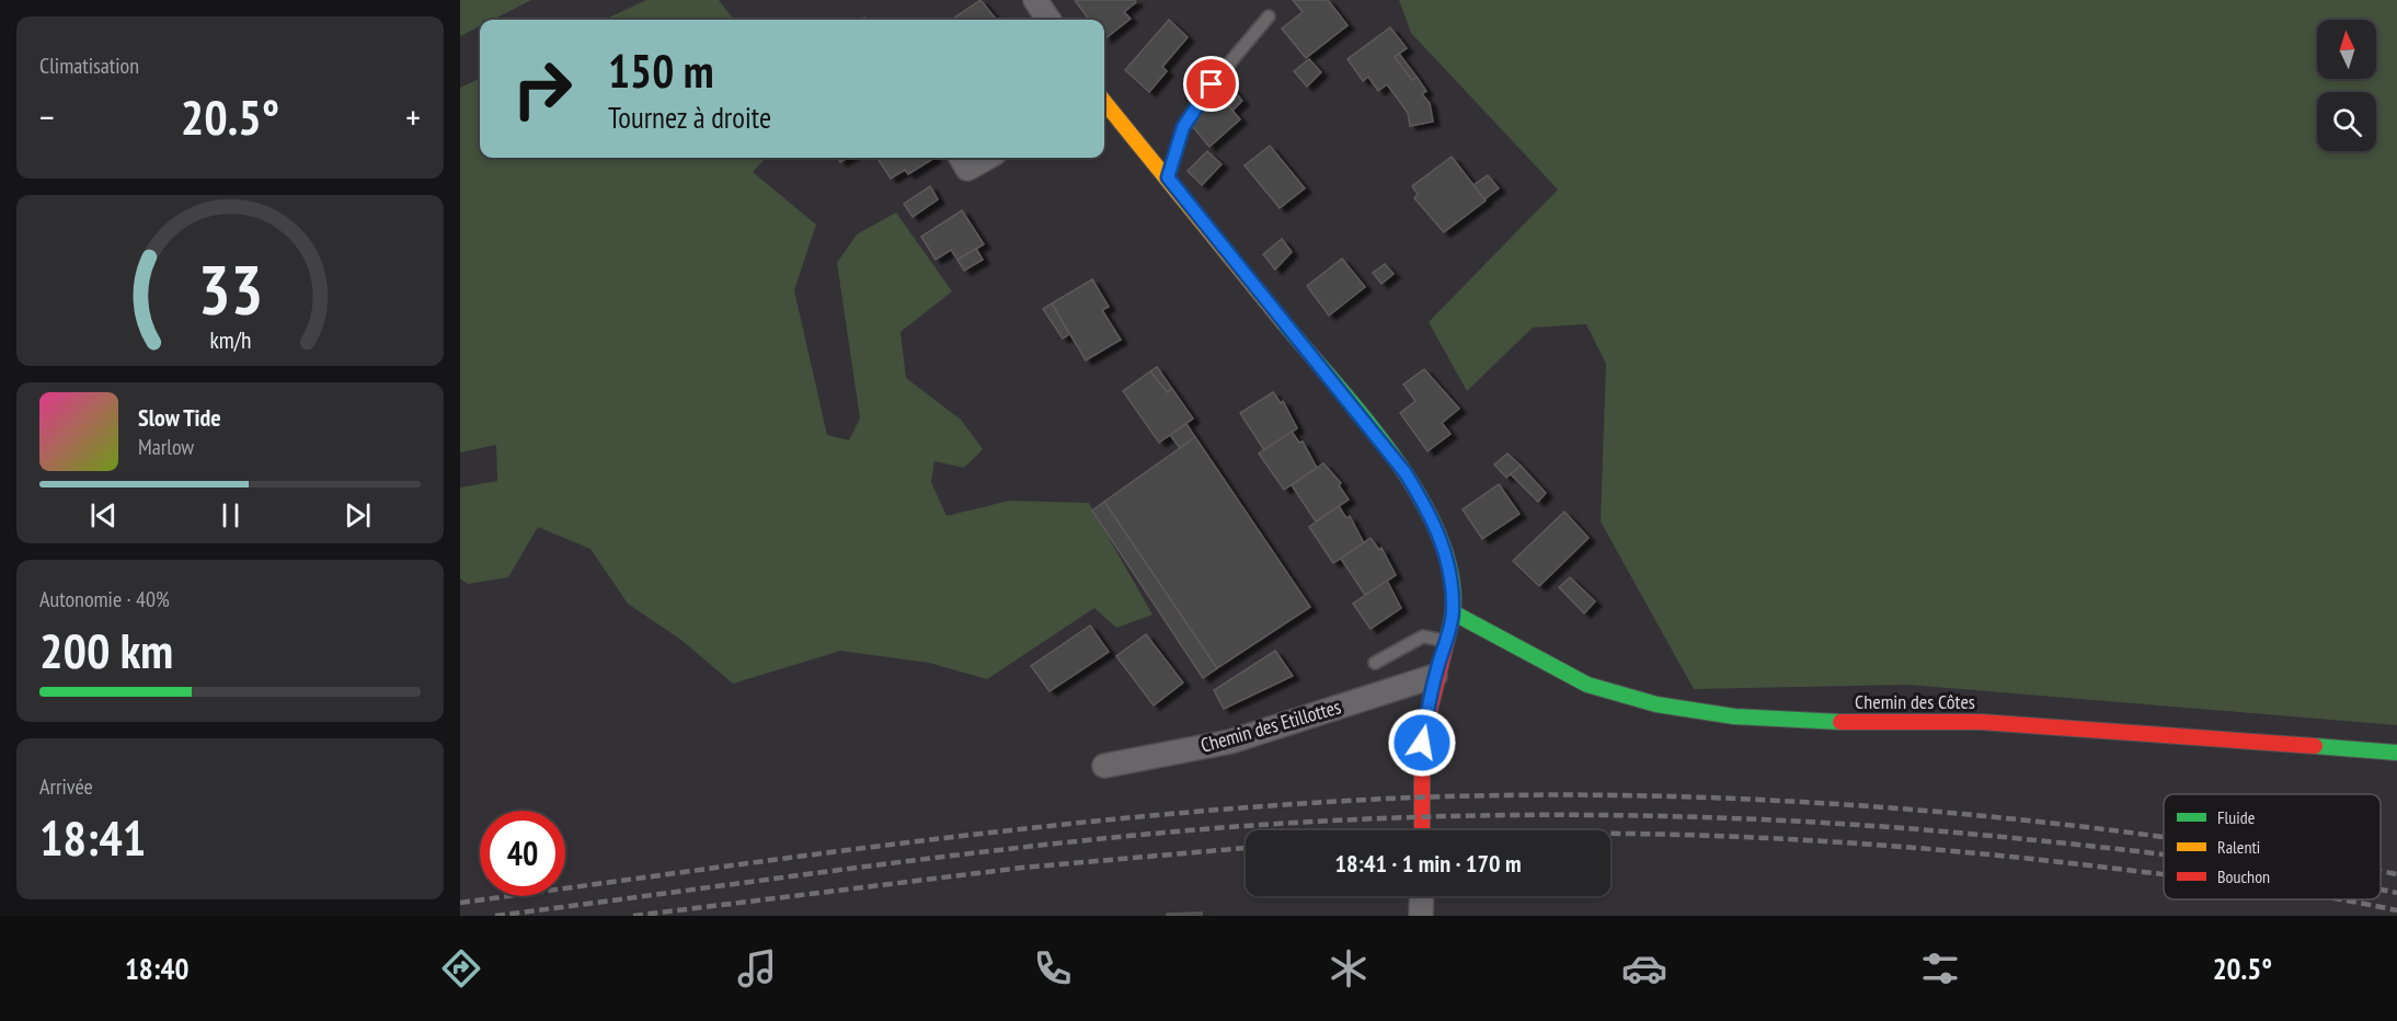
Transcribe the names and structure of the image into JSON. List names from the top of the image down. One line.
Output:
{"streets":{"street":["Chemin des Côtes","Chemin des Etillottes"]},"legend":["Fluide","Ralenti","Bouchon"],"north":"top","page":{"tile":["Climatisation",["Autonomie · 40%","200 km"],["Arrivée","18:41"]],"turn":["150 m","Tournez à droite"],"heat":["−","20.5°","+"],"song":["Slow Tide","Marlow"],"limit":"40","trip":"18:41 · 1 min · 170 m","tabs":["18:40","20.5°"],"gauge":["33","km/h"]}}
